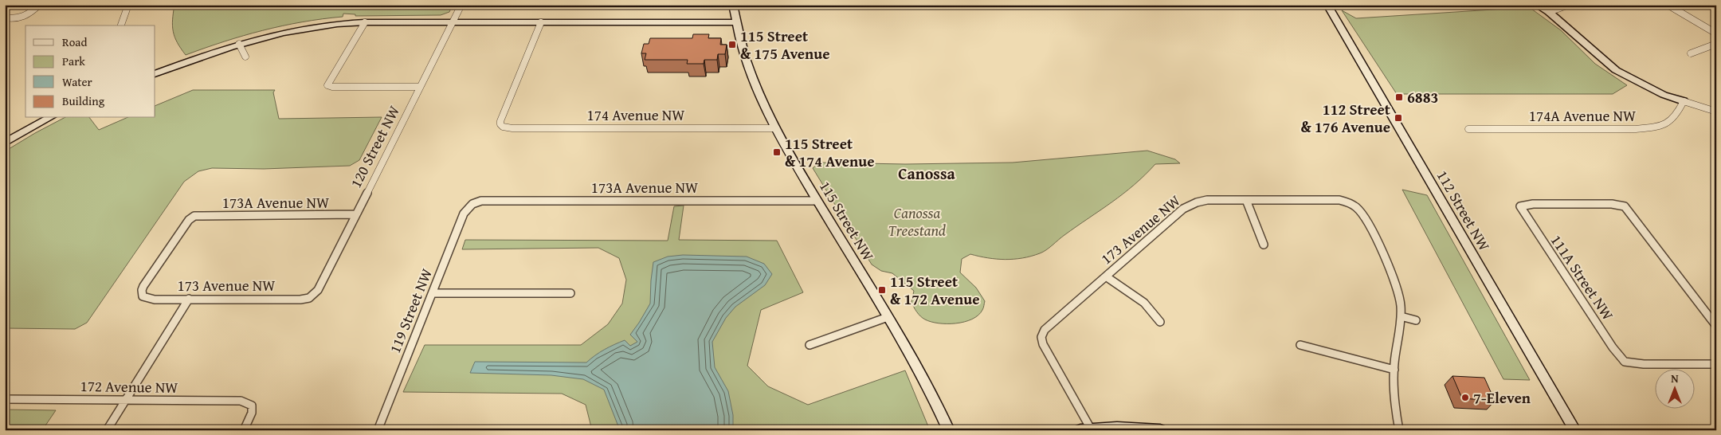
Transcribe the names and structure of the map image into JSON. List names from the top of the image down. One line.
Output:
{"streets":{"street":["174 Avenue NW","174A Avenue NW","120 Street NW","173A Avenue NW","112 Street NW","115 Street NW","173 Avenue NW","111A Street NW","119 Street NW","172 Avenue NW"]},"crossings":[["174 Avenue NW","115 Street NW"],["120 Street NW","173A Avenue NW"],["120 Street NW","173 Avenue NW"],["173A Avenue NW","115 Street NW"],["173A Avenue NW","173 Avenue NW"],["173A Avenue NW","119 Street NW"]],"districts":["Canossa"],"parks":["Canossa Treestand"],"places":{"transit":["115 Street & 175 Avenue","6883","112 Street & 176 Avenue","115 Street & 174 Avenue","115 Street & 172 Avenue"],"other":["7-Eleven"]},"legend":["Road","Park","Water","Building"],"north":"top"}
